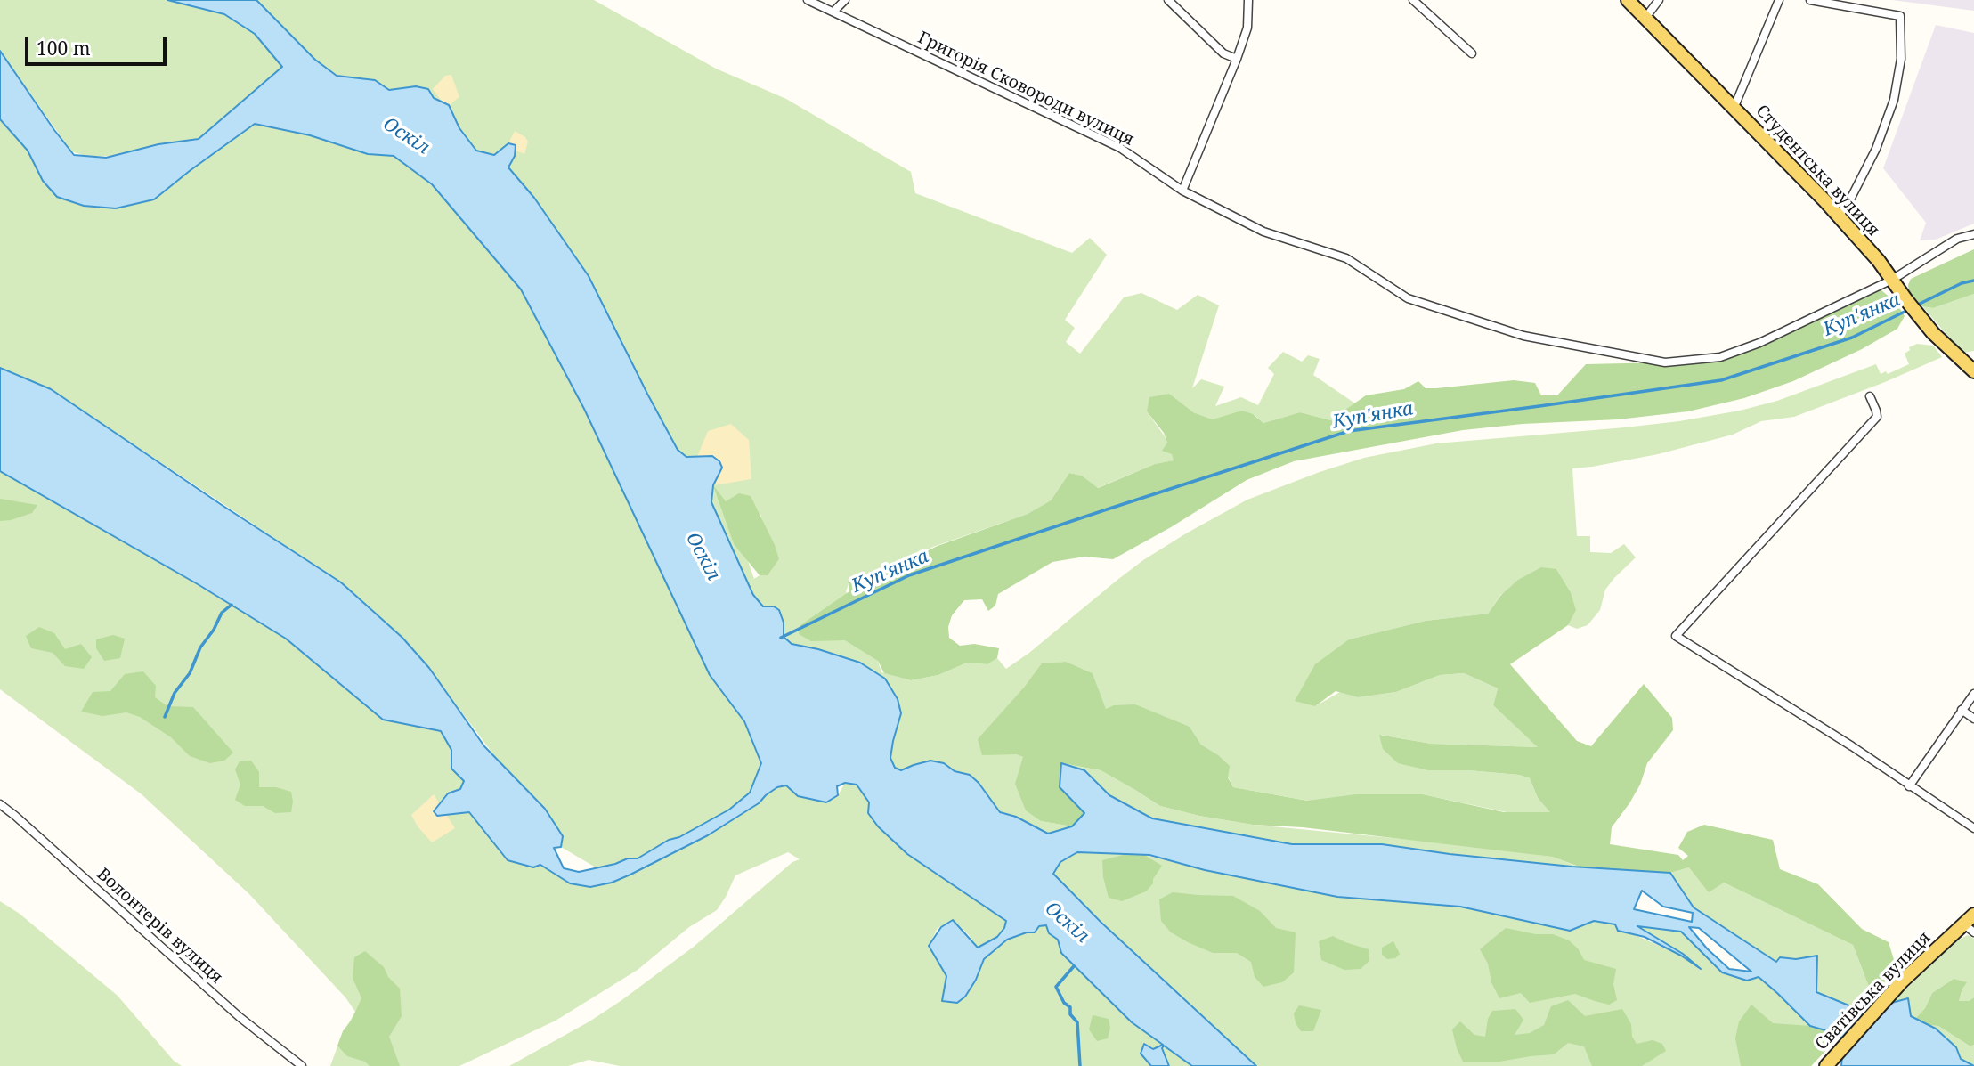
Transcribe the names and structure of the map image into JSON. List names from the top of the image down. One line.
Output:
{"streets":{"main road":["Студентська вулиця","Сватівська вулиця"],"street":["Григорія Сковороди вулиця","Волонтерів вулиця"]},"crossings":[["Григорія Сковороди вулиця","Студентська вулиця"]],"water":["Оскіл","Куп'янка"],"scale_bar":"100 m"}
